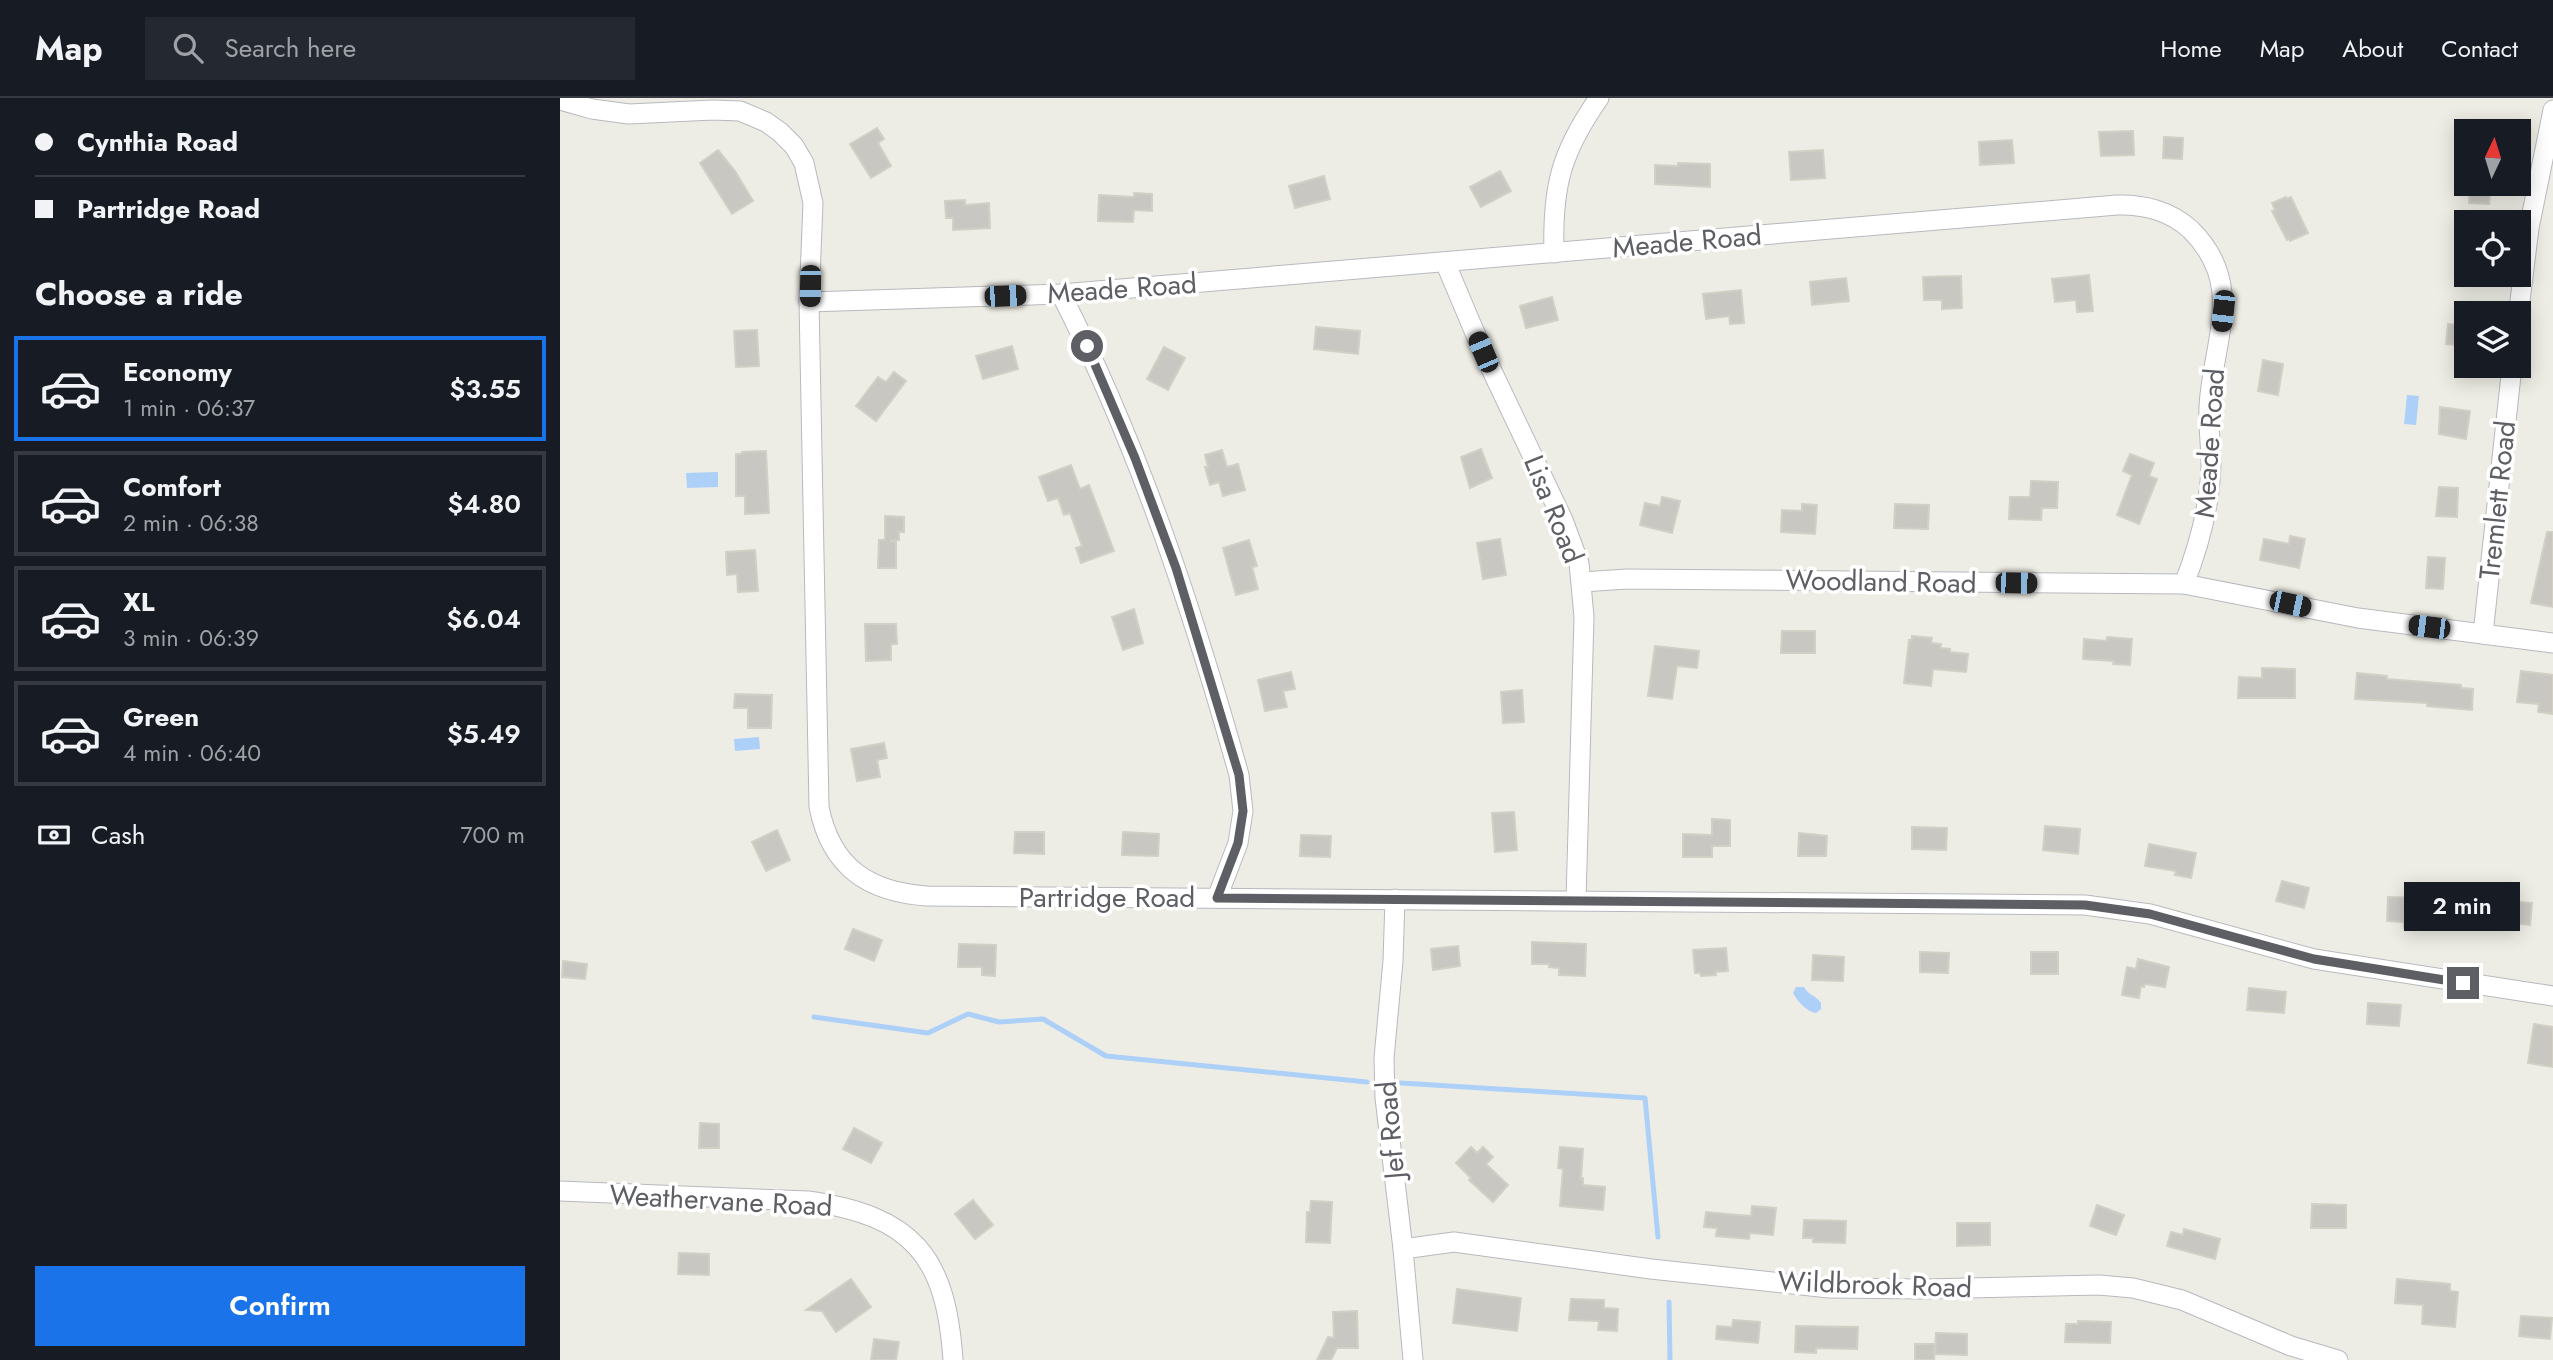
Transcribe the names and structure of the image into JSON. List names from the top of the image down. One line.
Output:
{"streets":{"street":["Meade Road","Tremlett Road","Lisa Road","Woodland Road","Partridge Road","Jef Road","Weathervane Road","Wildbrook Road"]},"crossings":[["Meade Road","Lisa Road"],["Meade Road","Woodland Road"],["Meade Road","Partridge Road"],["Tremlett Road","Woodland Road"],["Lisa Road","Woodland Road"],["Lisa Road","Partridge Road"],["Partridge Road","Jef Road"],["Jef Road","Wildbrook Road"]],"north":"top","page":{"header":"Map","search":"Search here","nav":["Home","Map","About","Contact"],"banner":["Cynthia Road","Partridge Road"],"heading":"Choose a ride","list":[{"name":"Economy","note":"1 min · 06:37","value":"$3.55"},{"name":"Comfort","note":"2 min · 06:38","value":"$4.80"},{"name":"XL","note":"3 min · 06:39","value":"$6.04"},{"name":"Green","note":"4 min · 06:40","value":"$5.49"}],"pay":["Cash","700 m"],"bubble":"2 min","buttons":"Confirm"}}
